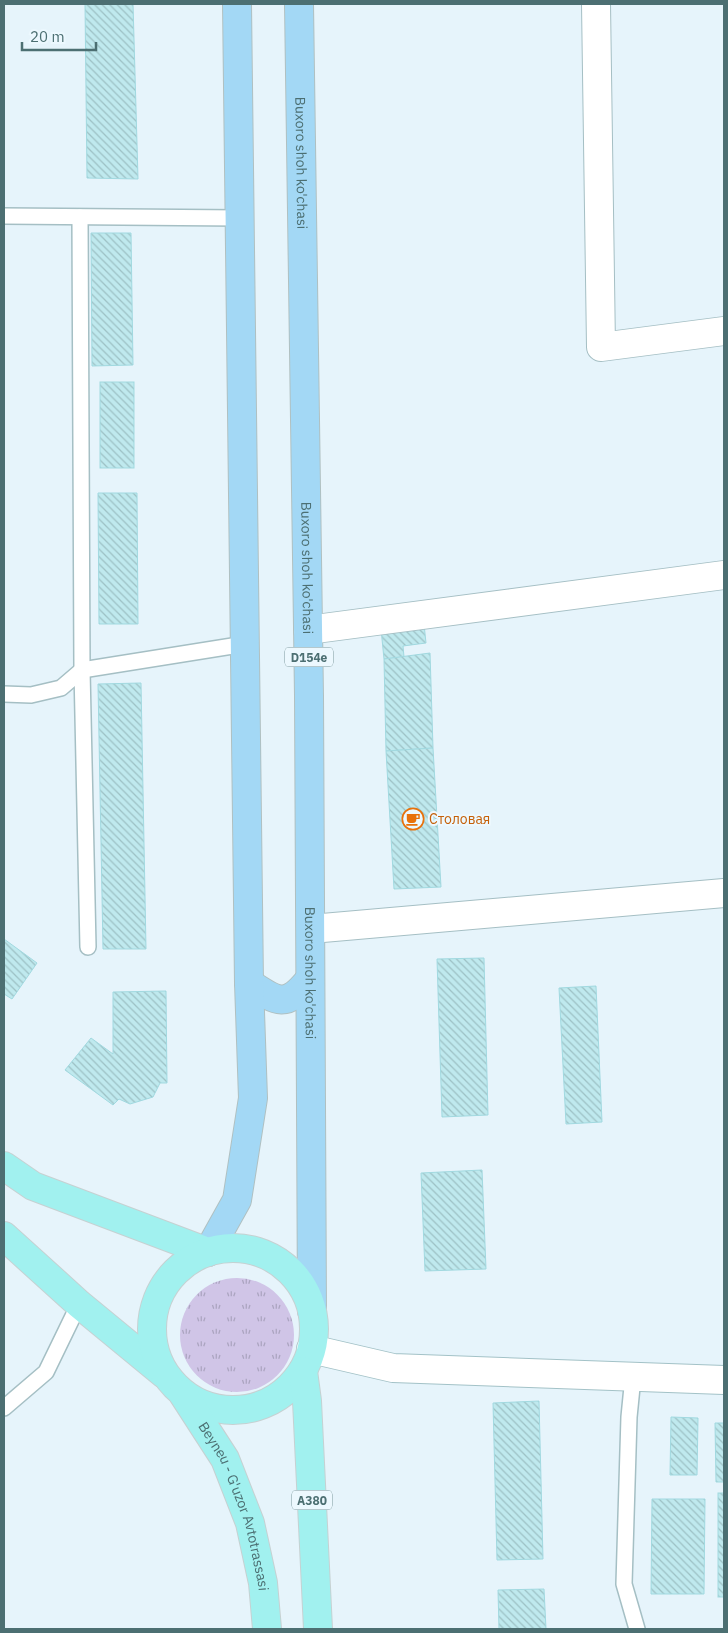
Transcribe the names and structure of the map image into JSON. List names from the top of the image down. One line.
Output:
{"streets":{"highway":["A380","Beyneu - G'uzor Avtotrassasi"],"main road":["Buxoro shoh ko'chasi","D154e"]},"crossings":[["Buxoro shoh ko'chasi","Beyneu - G'uzor Avtotrassasi"]],"places":{"cafe":["Столовая"]},"scale_bar":"20 m"}
